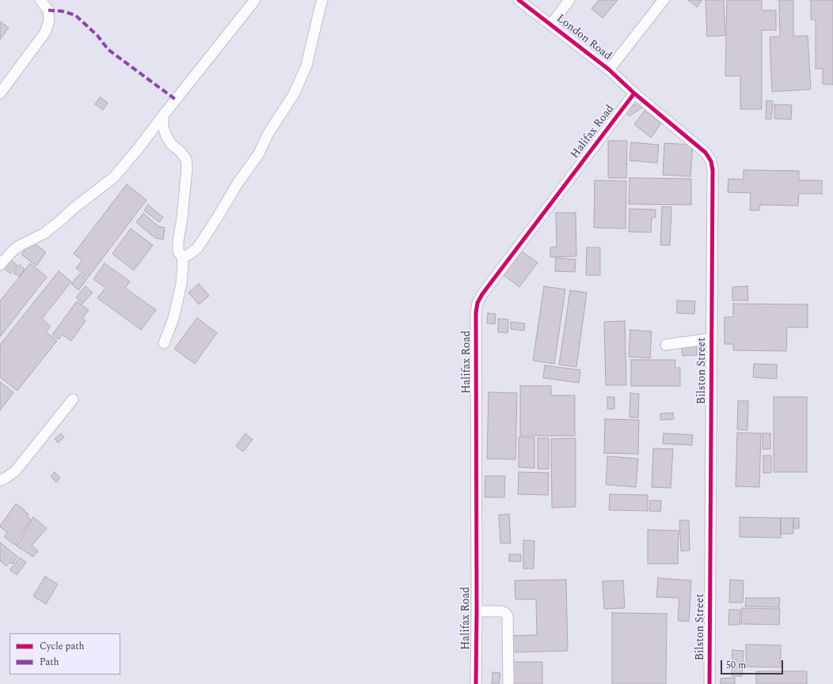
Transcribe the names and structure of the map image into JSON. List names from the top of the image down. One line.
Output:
{"streets":{"street":["London Road","Halifax Road","Bilston Street"]},"crossings":[["London Road","Halifax Road"],["London Road","Bilston Street"],["Halifax Road","Bilston Street"]],"legend":["Cycle path","Path"],"scale_bar":"50 m"}
